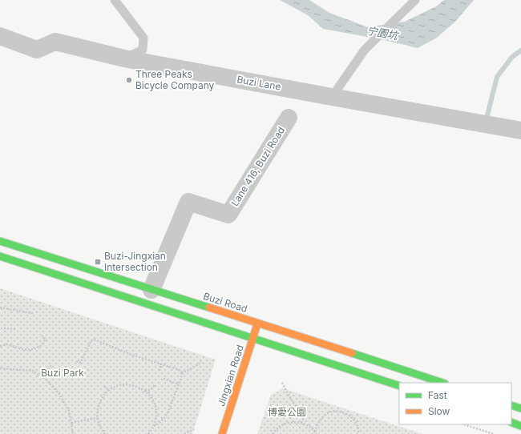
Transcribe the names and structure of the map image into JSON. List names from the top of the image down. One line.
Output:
{"streets":{"main road":["Buzi Road","Jingxian Road"],"street":["Buzi Lane","Lane 416, Buzi Road"]},"crossings":[["Lane 416, Buzi Road","Buzi Road"],["Buzi Road","Jingxian Road"]],"water":["宁園坑"],"parks":["Buzi Park","博愛公園"],"places":{"other":["Three Peaks Bicycle Company"],"transit":["Buzi-Jingxian Intersection"]},"legend":["Fast","Slow"]}
